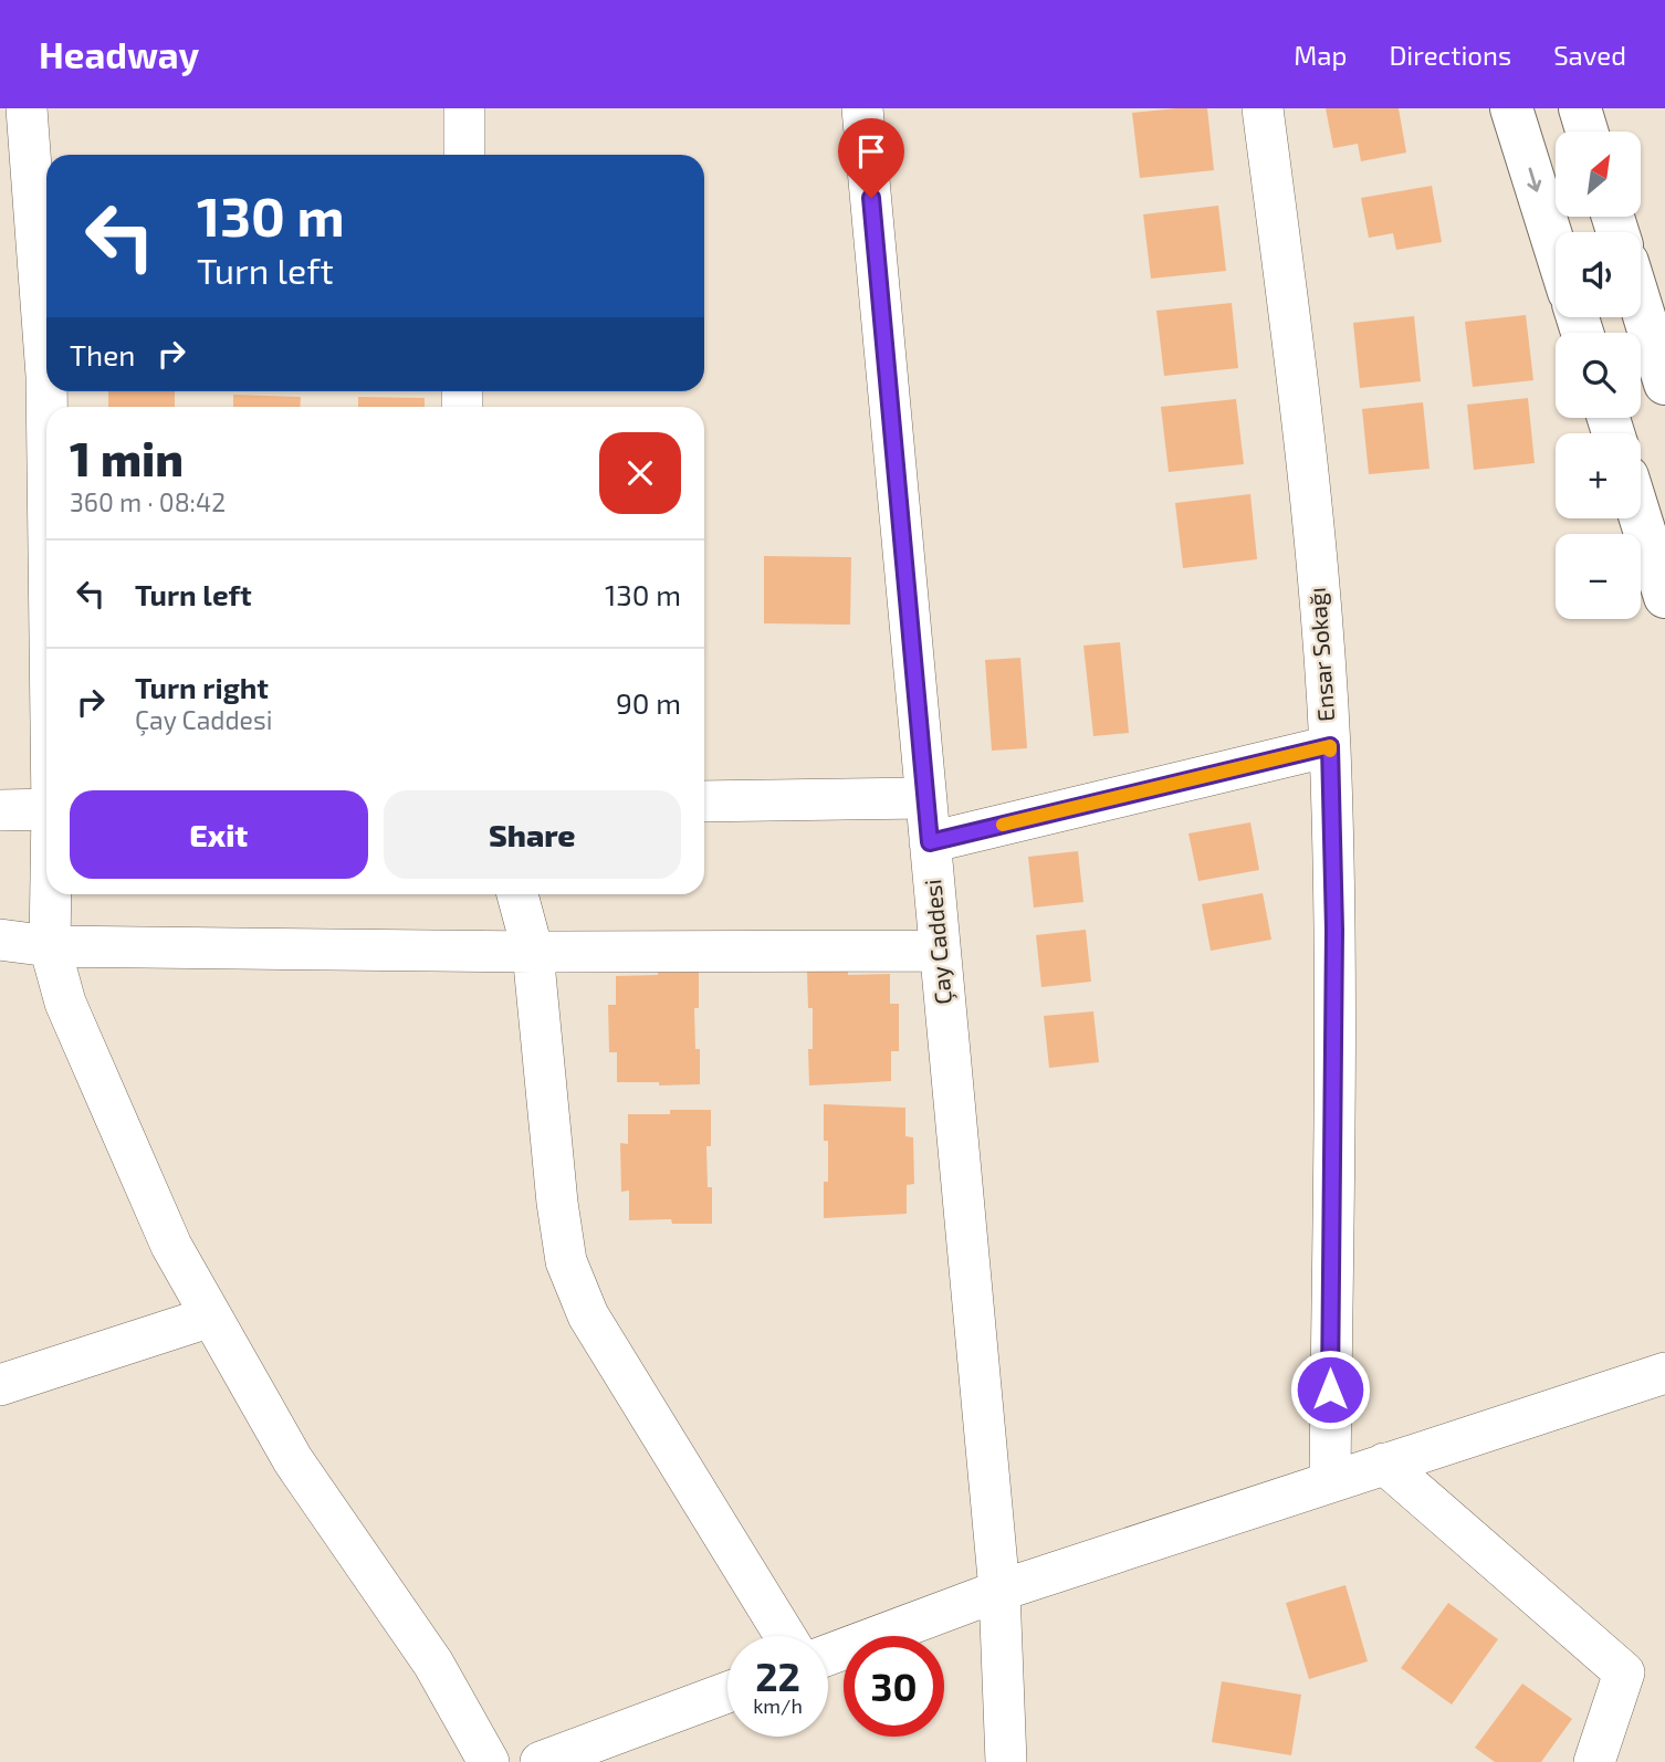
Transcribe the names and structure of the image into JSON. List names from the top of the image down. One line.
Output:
{"streets":{"street":["Ensar Sokağı","Çay Caddesi"]},"north":"top right","page":{"header":"Headway","nav":["Map","Directions","Saved"],"map_buttons":["+","−"],"turn":["130 m","Turn left"],"then":"Then","heading":["1 min","360 m · 08:42"],"list":[{"name":"Turn left","value":"130 m"},{"name":"Turn right","note":"Çay Caddesi","value":"90 m"}],"buttons":["Exit","Share"],"speed":"22 km/h","limit":"30"}}
